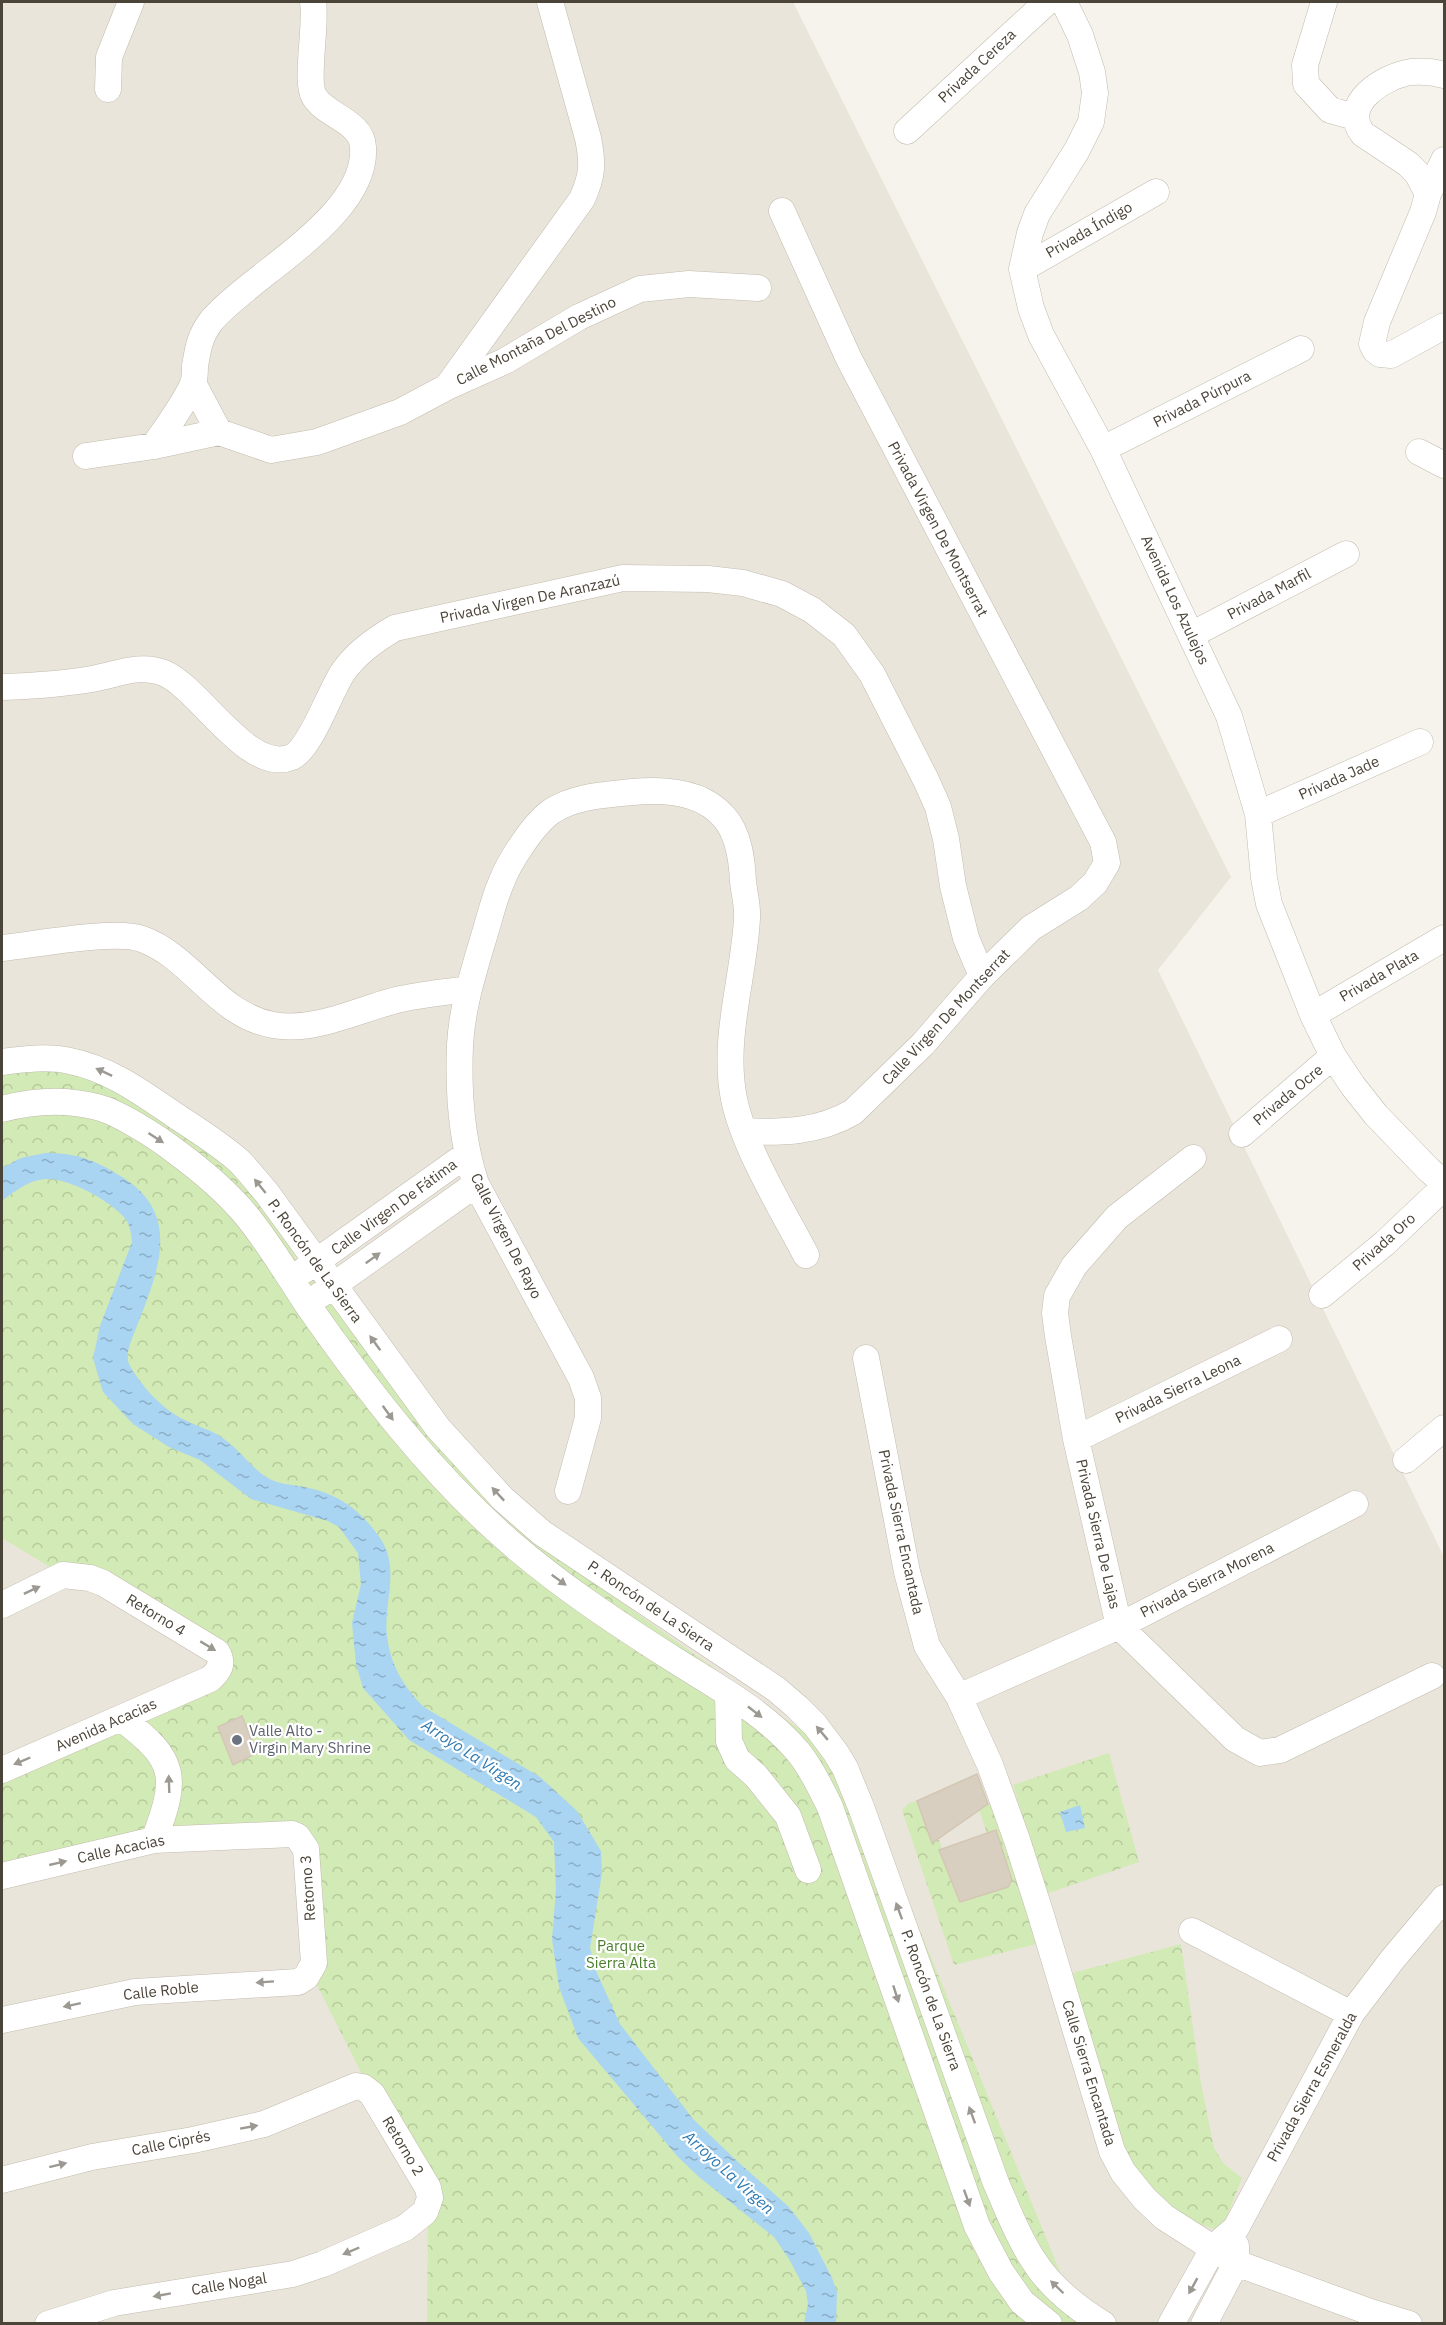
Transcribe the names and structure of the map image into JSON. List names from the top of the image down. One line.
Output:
{"streets":{"street":["Privada Cereza","Privada Índigo","Calle Montaña Del Destino","Privada Púrpura","Privada Virgen De Montserrat","Privada Marfil","Privada Virgen De Aranzazú","Avenida Los Azulejos","Privada Jade","Privada Plata","Calle Virgen De Montserrat","Privada Ocre","Calle Virgen De Fátima","Calle Virgen De Rayo","Privada Oro","P. Roncón de La Sierra","Privada Sierra Leona","Privada Sierra Encantada","Privada Sierra De Lajas","Privada Sierra Morena","Retorno 4","Avenida Acacias","Calle Acacias","Retorno 3","Calle Roble","Calle Sierra Encantada","Privada Sierra Esmeralda","Calle Ciprés","Retorno 2","Calle Nogal"]},"crossings":[["Privada Índigo","Avenida Los Azulejos"],["Privada Púrpura","Avenida Los Azulejos"],["Privada Virgen De Montserrat","Calle Virgen De Montserrat"],["Privada Marfil","Avenida Los Azulejos"],["Privada Virgen De Aranzazú","Calle Virgen De Montserrat"],["Avenida Los Azulejos","Privada Jade"],["Avenida Los Azulejos","Privada Plata"],["Avenida Los Azulejos","Privada Ocre"],["Avenida Los Azulejos","Privada Oro"],["Calle Virgen De Montserrat","Calle Virgen De Rayo"],["Calle Virgen De Fátima","Calle Virgen De Rayo"],["Calle Virgen De Fátima","P. Roncón de La Sierra"],["Privada Sierra Leona","Privada Sierra De Lajas"],["Privada Sierra Encantada","Privada Sierra Morena"],["Privada Sierra Encantada","Calle Sierra Encantada"],["Privada Sierra De Lajas","Privada Sierra Morena"],["Privada Sierra Morena","Calle Sierra Encantada"],["Retorno 4","Avenida Acacias"],["Calle Acacias","Retorno 3"],["Retorno 3","Calle Roble"],["Calle Sierra Encantada","Privada Sierra Esmeralda"],["Calle Ciprés","Retorno 2"],["Retorno 2","Calle Nogal"]],"one_way":["Retorno 4","Avenida Acacias","Calle Acacias","Calle Roble","Calle Ciprés","Calle Nogal"],"water":["Arroyo La Virgen"],"parks":["Parque Sierra Alta"],"places":["Valle Alto - Virgin Mary Shrine"]}
